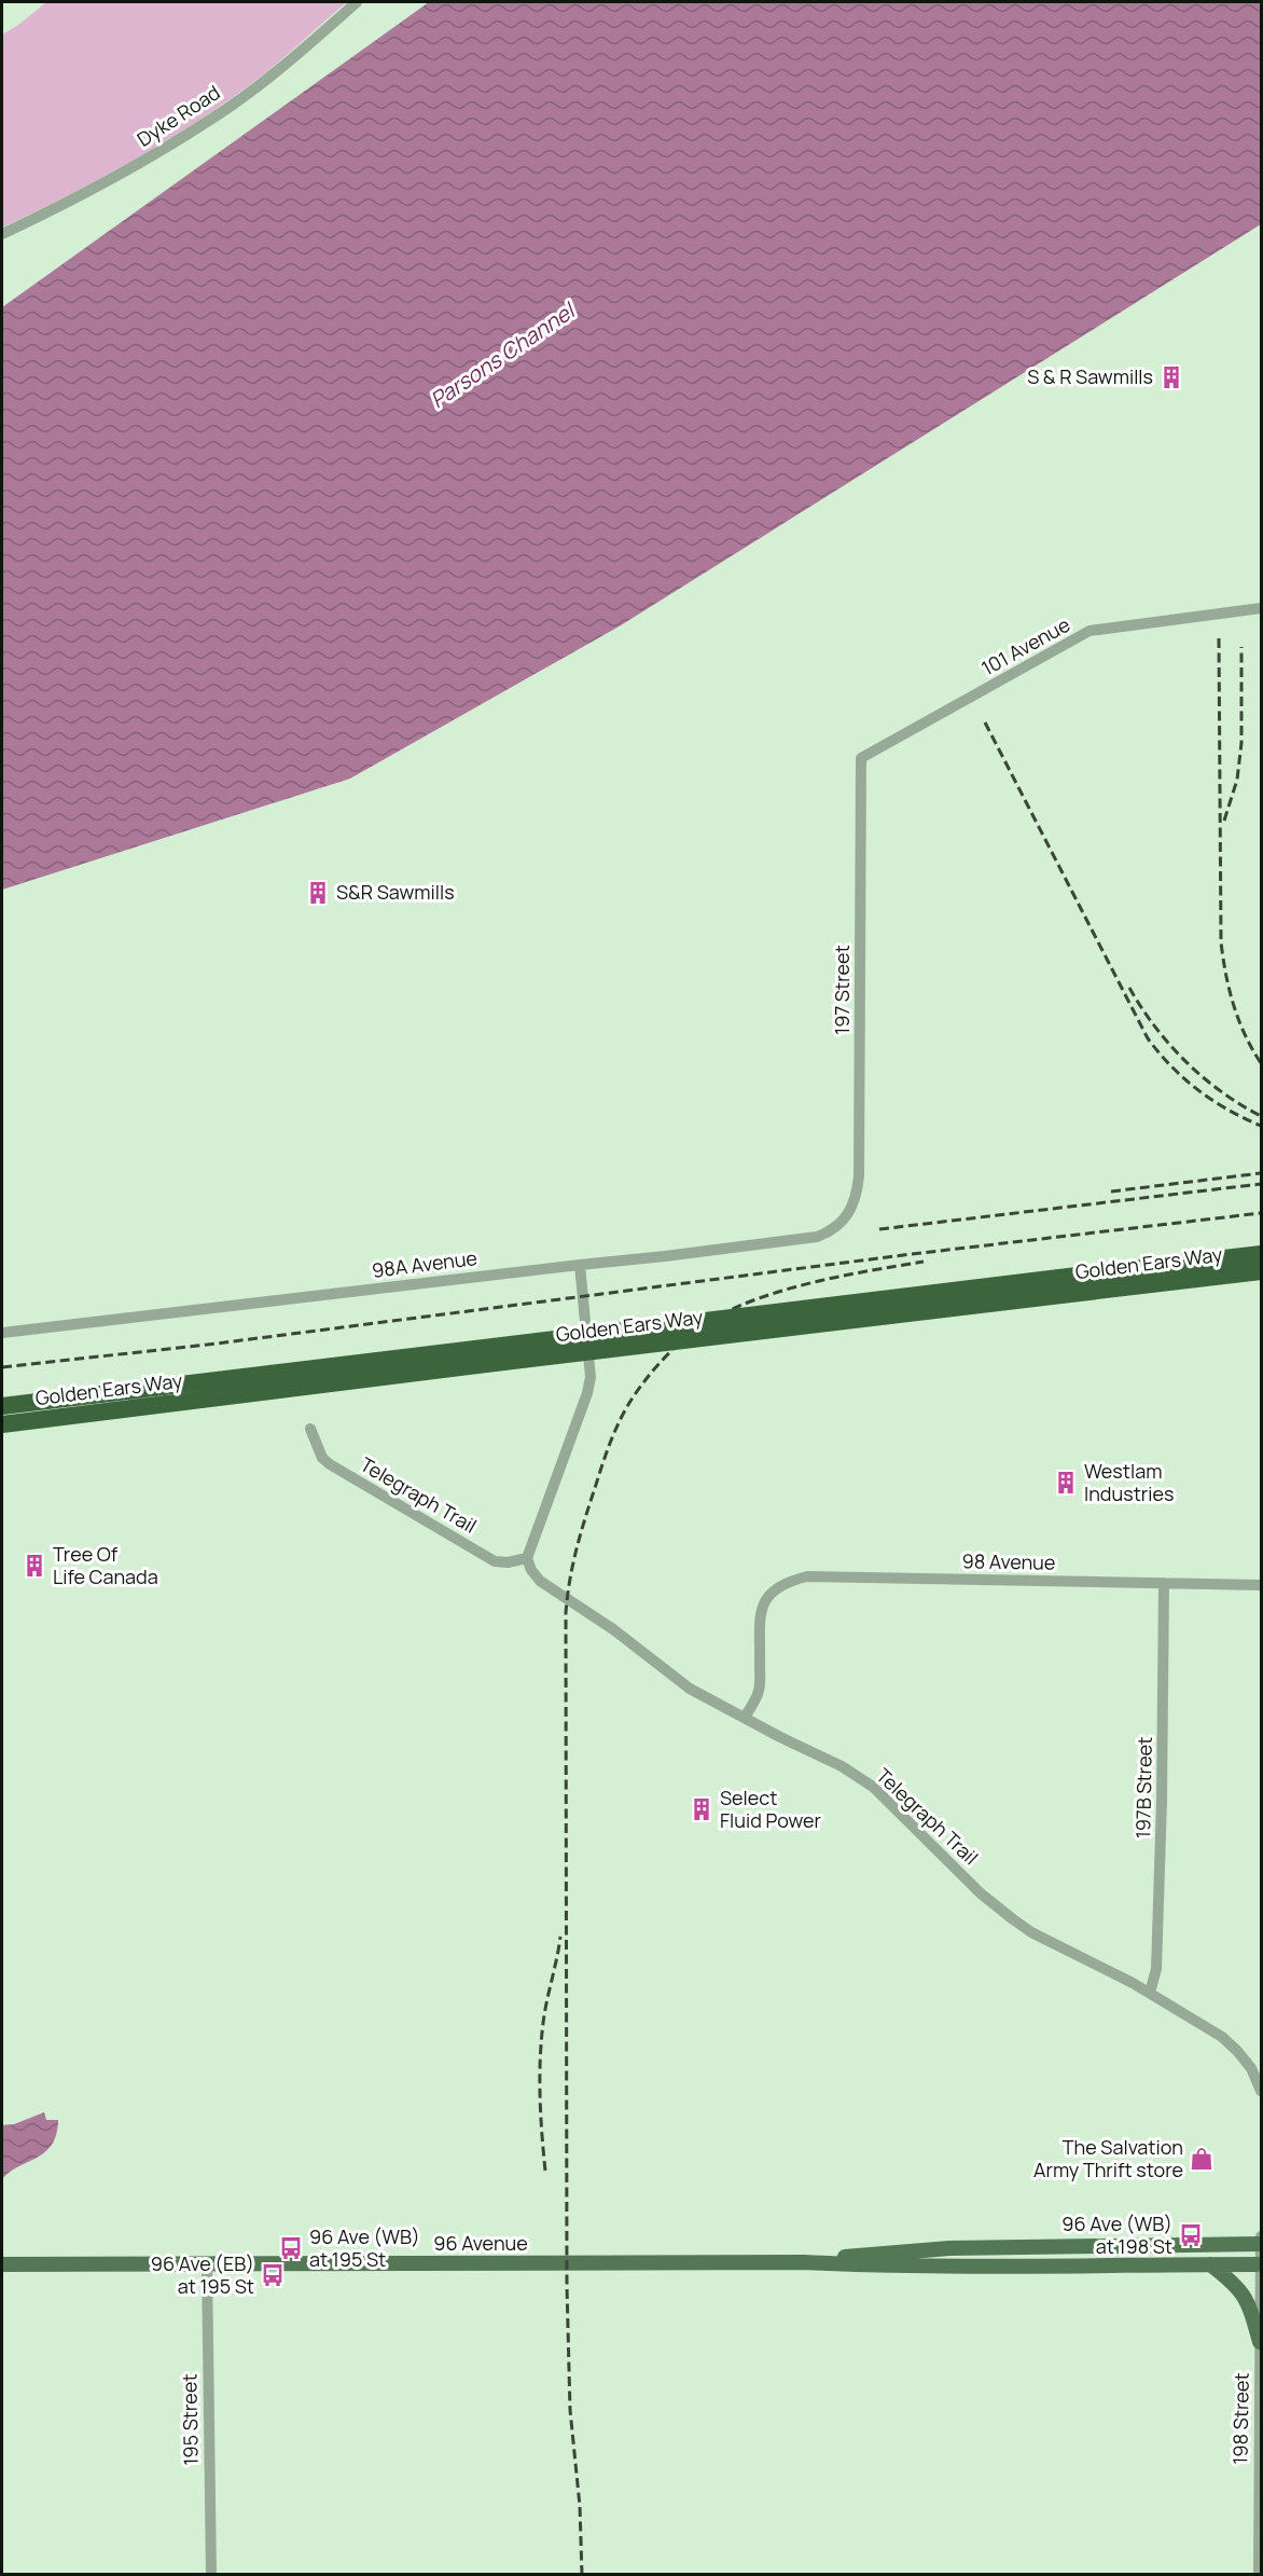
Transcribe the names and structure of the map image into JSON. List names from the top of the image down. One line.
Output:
{"streets":{"highway":["Golden Ears Way"],"main road":["96 Avenue"],"street":["Dyke Road","101 Avenue","197 Street","98A Avenue","Telegraph Trail","98 Avenue","197B Street","198 Street","195 Street"]},"crossings":[["101 Avenue","197 Street"],["197 Street","98A Avenue"],["Telegraph Trail","98 Avenue"],["Telegraph Trail","197B Street"],["98 Avenue","197B Street"],["96 Avenue","198 Street"],["96 Avenue","195 Street"]],"water":["Parsons Channel"],"places":{"building":["S & R Sawmills","S&R Sawmills","Westlam Industries","Tree Of Life Canada","Select Fluid Power"],"shop":["The Salvation Army Thrift store"],"bus stop":["96 Ave (WB) at 198 St","96 Ave (WB) at 195 St","96 Ave (EB) at 195 St"]}}
